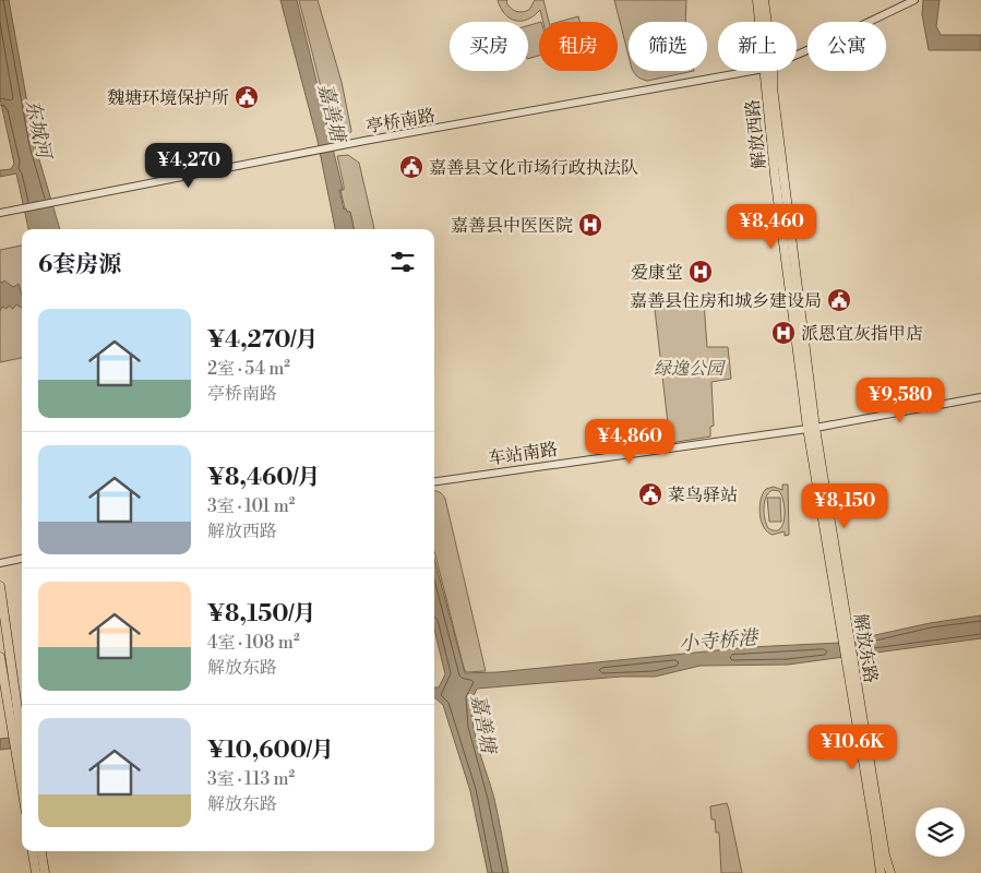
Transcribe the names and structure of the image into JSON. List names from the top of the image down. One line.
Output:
{"streets":{"main road":["解放西路","解放东路"],"street":["亭桥南路","车站南路"]},"crossings":[["解放西路","车站南路"],["解放西路","解放东路"],["车站南路","解放东路"]],"water":["嘉善塘","东城河","小寺桥港"],"parks":["绿逸公园"],"places":{"public building":["魏塘环境保护所","嘉善县文化市场行政执法队","嘉善县住房和城乡建设局","菜鸟驿站"],"hospital":["嘉善县中医医院","爱康堂","派恩宜灰指甲店"]},"page":{"chip":["买房","租房","筛选","新上","公寓"],"price":["¥4,270","¥8,460","¥9,580","¥4,860","¥8,150","¥10.6K"],"heading":"6套房源","list":[{"name":"¥4,270/月","note":"2室 · 54 m² · 亭桥南路"},{"name":"¥8,460/月","note":"3室 · 101 m² · 解放西路"},{"name":"¥8,150/月","note":"4室 · 108 m² · 解放东路"},{"name":"¥10,600/月","note":"3室 · 113 m² · 解放东路"}]}}
